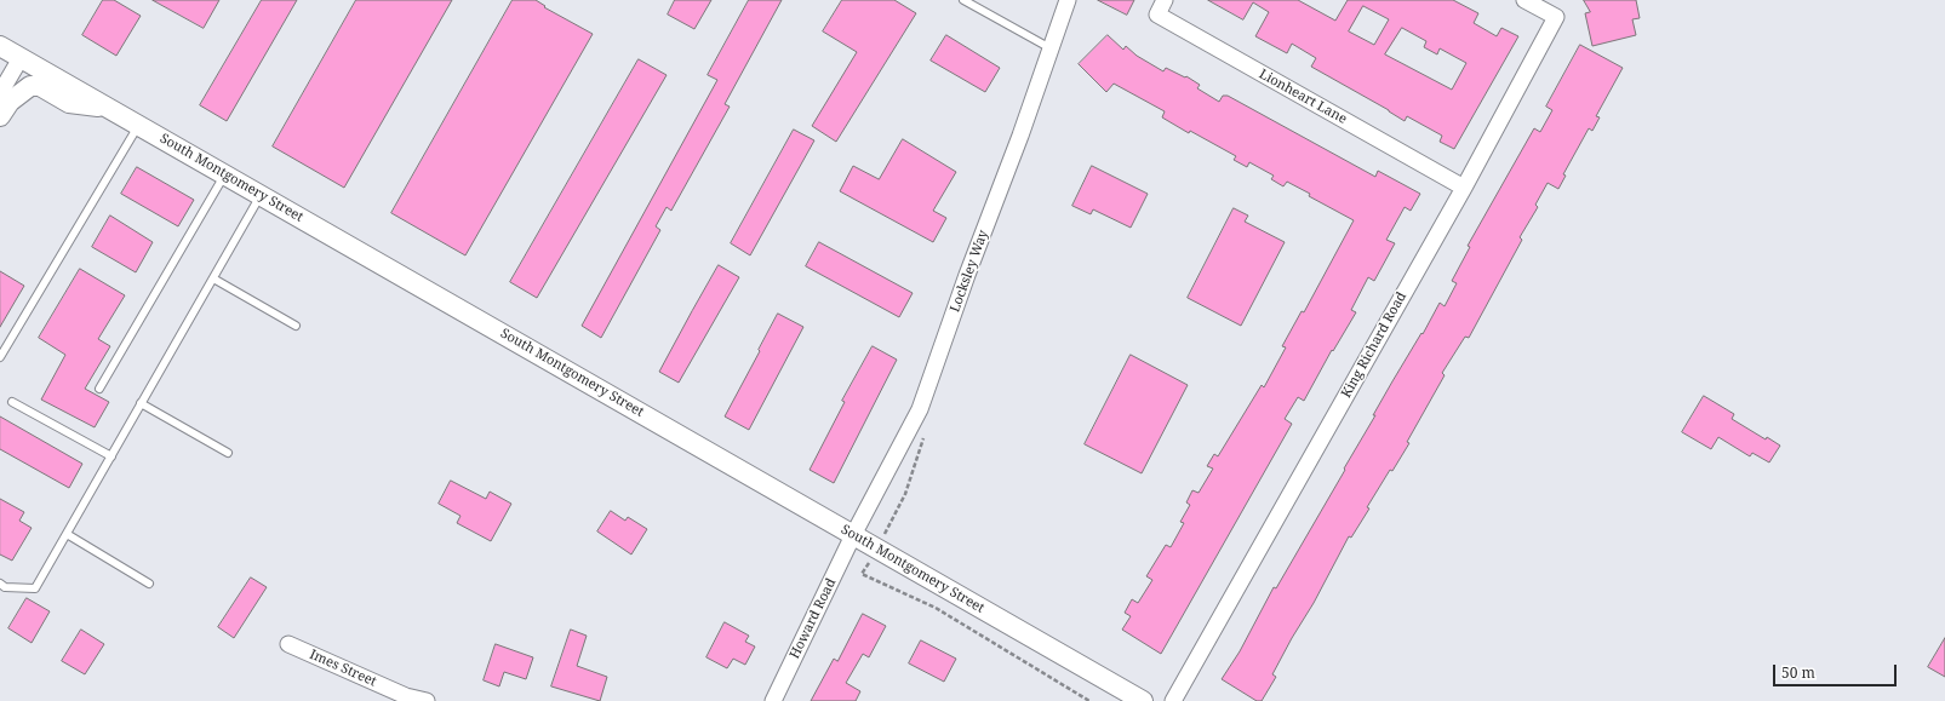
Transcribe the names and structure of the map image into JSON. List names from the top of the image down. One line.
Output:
{"streets":{"street":["Lionheart Lane","South Montgomery Street","Locksley Way","King Richard Road","Howard Road","Imes Street"]},"crossings":[["Lionheart Lane","King Richard Road"],["South Montgomery Street","Locksley Way"],["South Montgomery Street","Howard Road"],["Locksley Way","Howard Road"]],"scale_bar":"50 m"}
